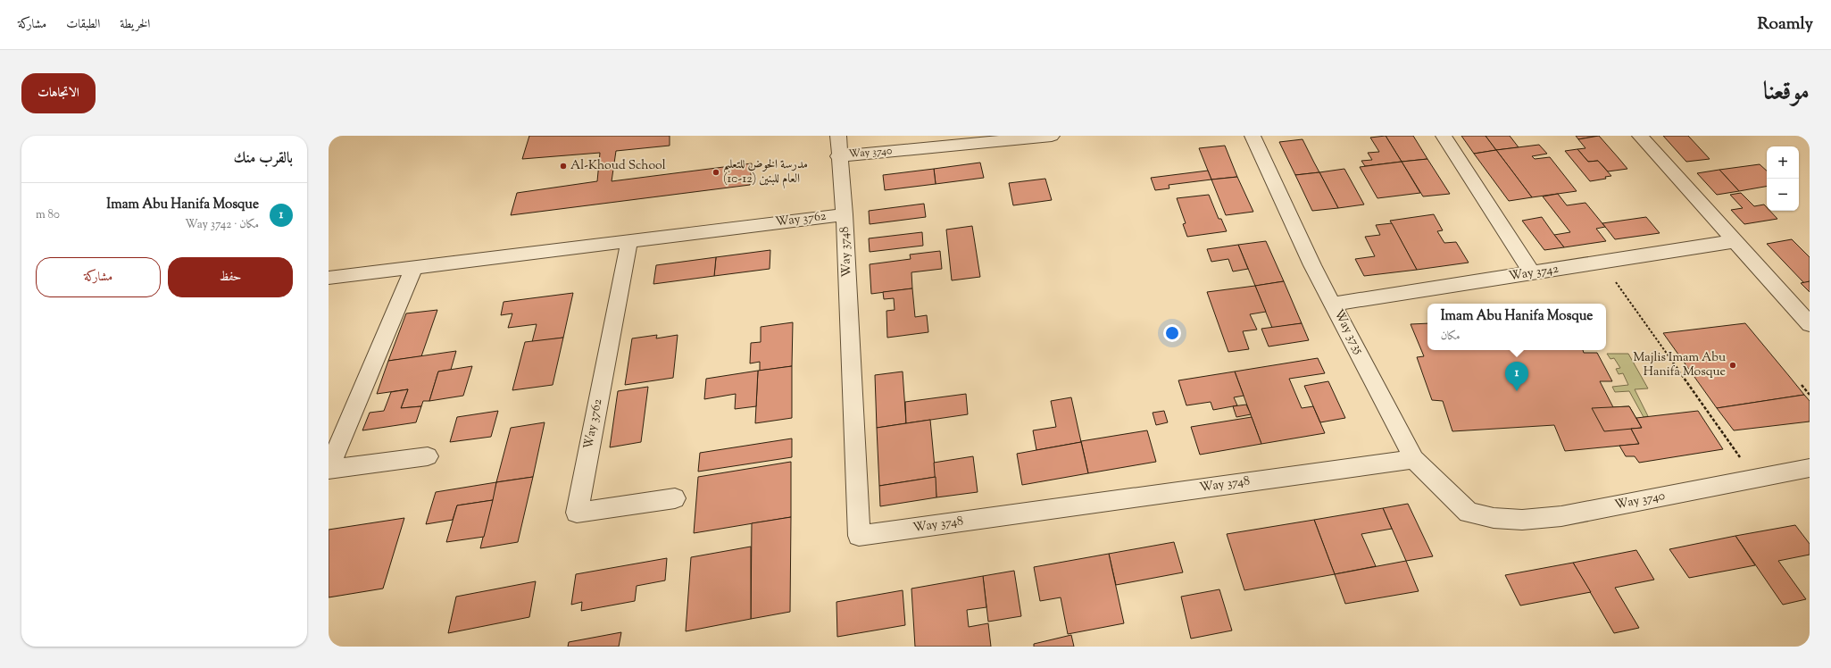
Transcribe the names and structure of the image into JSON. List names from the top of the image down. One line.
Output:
{"streets":{"street":["Way 3740","Way 3762","Way 3748","Way 3742","Way 3735"]},"crossings":[["Way 3740","Way 3748"],["Way 3740","Way 3735"],["Way 3762","Way 3748"],["Way 3748","Way 3735"],["Way 3742","Way 3735"]],"places":["Al-Khoud School","مدرسة الخوض للتعليم العام للبنين (12-10)","Majlis Imam Abu Hanifa Mosque"],"page":{"header":"Roamly","nav":["الخريطة","الطبقات","مشاركة"],"title":"موقعنا","buttons":["الاتجاهات",["حفظ","مشاركة"]],"heading":"بالقرب منك","map_buttons":["+","−"],"list":[{"mark":"1","name":"Imam Abu Hanifa Mosque","note":"مكان · Way 3742","value":"80 m"}],"popup":["Imam Abu Hanifa Mosque","مكان"],"pins":"1"}}
